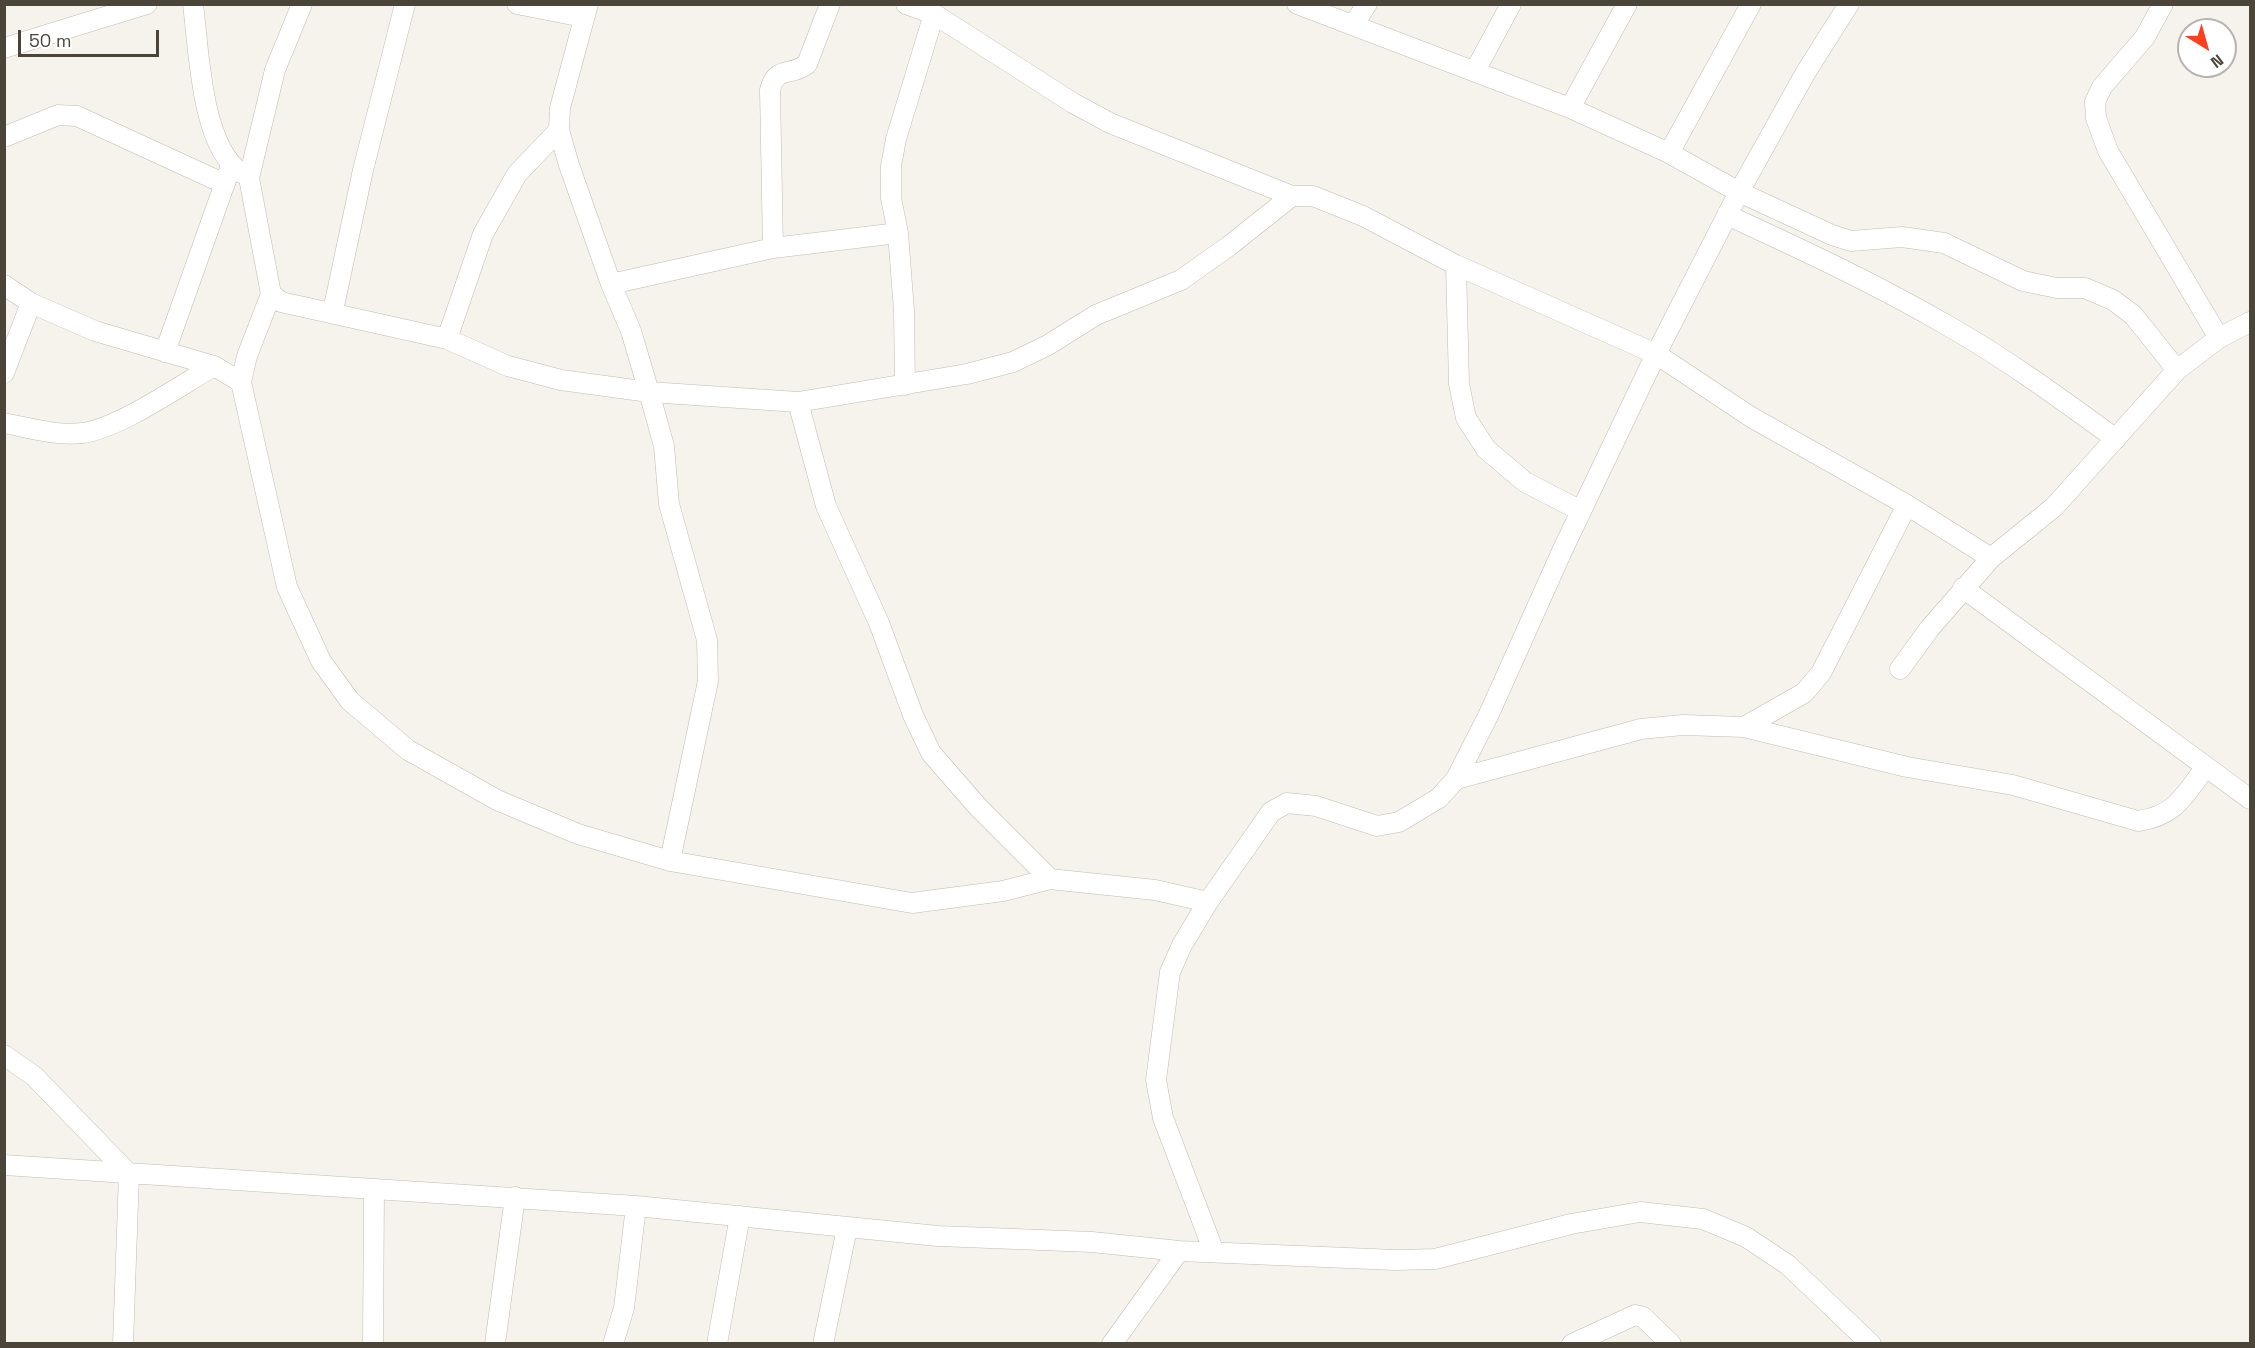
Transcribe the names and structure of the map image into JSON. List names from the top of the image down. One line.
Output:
{"scale_bar":"50 m","north":"bottom right"}
